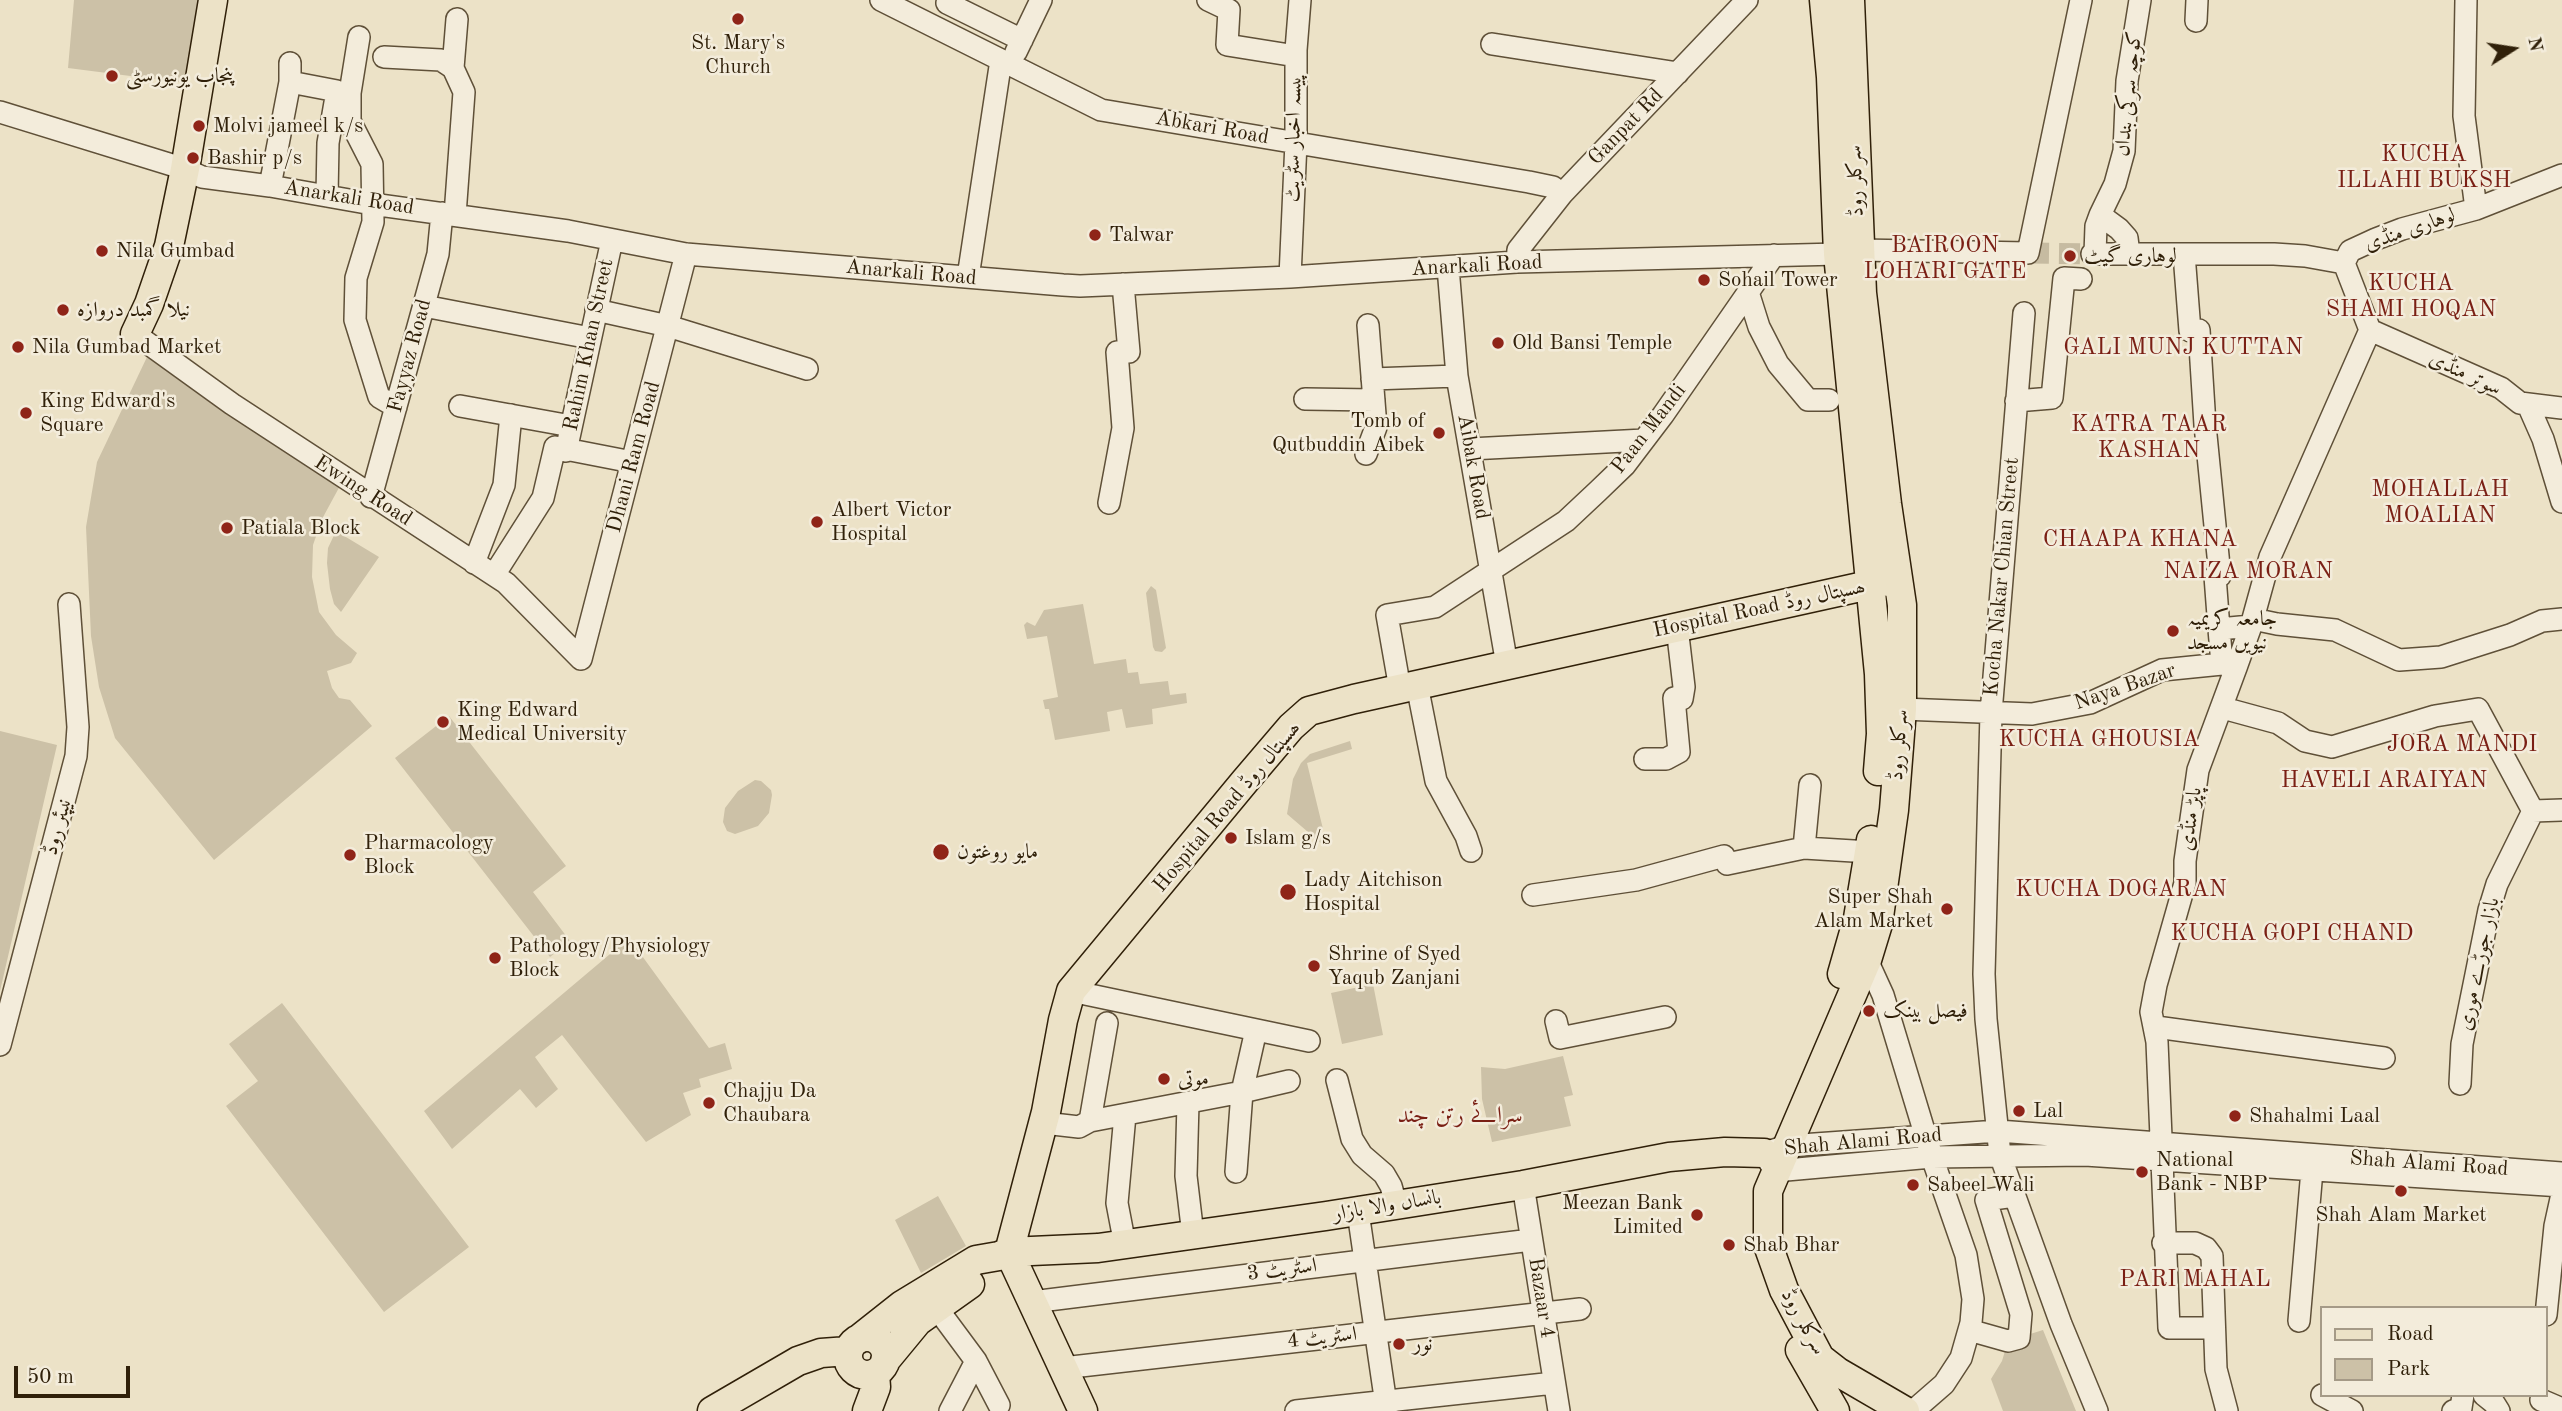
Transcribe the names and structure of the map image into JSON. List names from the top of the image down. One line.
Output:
{"streets":{"main road":["سرکلر روڈ","Hospital Road ھسپتال روڈ","بانساں والا بازار"],"street":["کوچہ سرکی بنداں","Ganpat Rd","Abkari Road","پیسہ اخبار سٹریٹ","Anarkali Road","لوہاری منڈی","Rahim Khan Street","Fayyaz Road","سوتر منڈی","Paan Mandi","Dhani Ram Road","Aibak Road","Ewing Road","Kocha Nakar Chian Street","Naya Bazar","پاپڑ منڈی","نیپئر روڈ","بازار جوڑے موری","Shah Alami Road","اسٹریٹ 3","Bazaar 4","اسٹریٹ 4"]},"crossings":[["Ganpat Rd","Abkari Road"],["Ganpat Rd","Anarkali Road"],["Abkari Road","پیسہ اخبار سٹریٹ"],["پیسہ اخبار سٹریٹ","Anarkali Road"],["سرکلر روڈ","Anarkali Road"],["سرکلر روڈ","Hospital Road ھسپتال روڈ"],["سرکلر روڈ","Naya Bazar"],["سرکلر روڈ","Shah Alami Road"],["سرکلر روڈ","بانساں والا بازار"],["Anarkali Road","Rahim Khan Street"],["Anarkali Road","Fayyaz Road"],["Anarkali Road","Paan Mandi"],["Anarkali Road","Dhani Ram Road"],["Anarkali Road","Aibak Road"],["Rahim Khan Street","Dhani Ram Road"],["Rahim Khan Street","Ewing Road"],["Fayyaz Road","Ewing Road"],["Paan Mandi","Aibak Road"],["Paan Mandi","Hospital Road ھسپتال روڈ"],["Dhani Ram Road","Ewing Road"],["Aibak Road","Hospital Road ھسپتال روڈ"],["Kocha Nakar Chian Street","Naya Bazar"],["Kocha Nakar Chian Street","Shah Alami Road"],["Hospital Road ھسپتال روڈ","بانساں والا بازار"],["Naya Bazar","پاپڑ منڈی"],["پاپڑ منڈی","Shah Alami Road"],["Shah Alami Road","بانساں والا بازار"],["بانساں والا بازار","Bazaar 4"],["اسٹریٹ 3","Bazaar 4"],["Bazaar 4","اسٹریٹ 4"]],"districts":["KUCHA ILLAHI BUKSH","BAIROON LOHARI GATE","KUCHA SHAMI HOQAN","GALI MUNJ KUTTAN","KATRA TAAR KASHAN","MOHALLAH MOALIAN","CHAAPA KHANA","NAIZA MORAN","KUCHA GHOUSIA","JORA MANDI","HAVELI ARAIYAN","KUCHA DOGARAN","KUCHA GOPI CHAND","سرائے رتن چند","PARI MAHAL"],"places":["St. Mary's Church","پنجاب یونیورسٹی","Molvi jameel k/s","Bashir p/s","Talwar","Nila Gumbad","لوہاری گیٹ","Sohail Tower","نیلا گمبد دروازہ","Old Bansi Temple","Nila Gumbad Market","King Edward's Square","Tomb of Qutbuddin Aibek","Albert Victor Hospital","Patiala Block","جامعہ کریمیہ نیویں مسجد","King Edward Medical University","Islam g/s","مایو روغتون","Pharmacology Block","Lady Aitchison Hospital","Super Shah Alam Market","Pathology/Physiology Block","Shrine of Syed Yaqub Zanjani","فیصل بینک","موتی","Chajju Da Chaubara","Lal","Shahalmi Laal","National Bank - NBP","Sabeel Wali","Shah Alam Market","Meezan Bank Limited","Shab Bhar","نور"],"legend":["Road","Park"],"scale_bar":"50 m","north":"right"}
